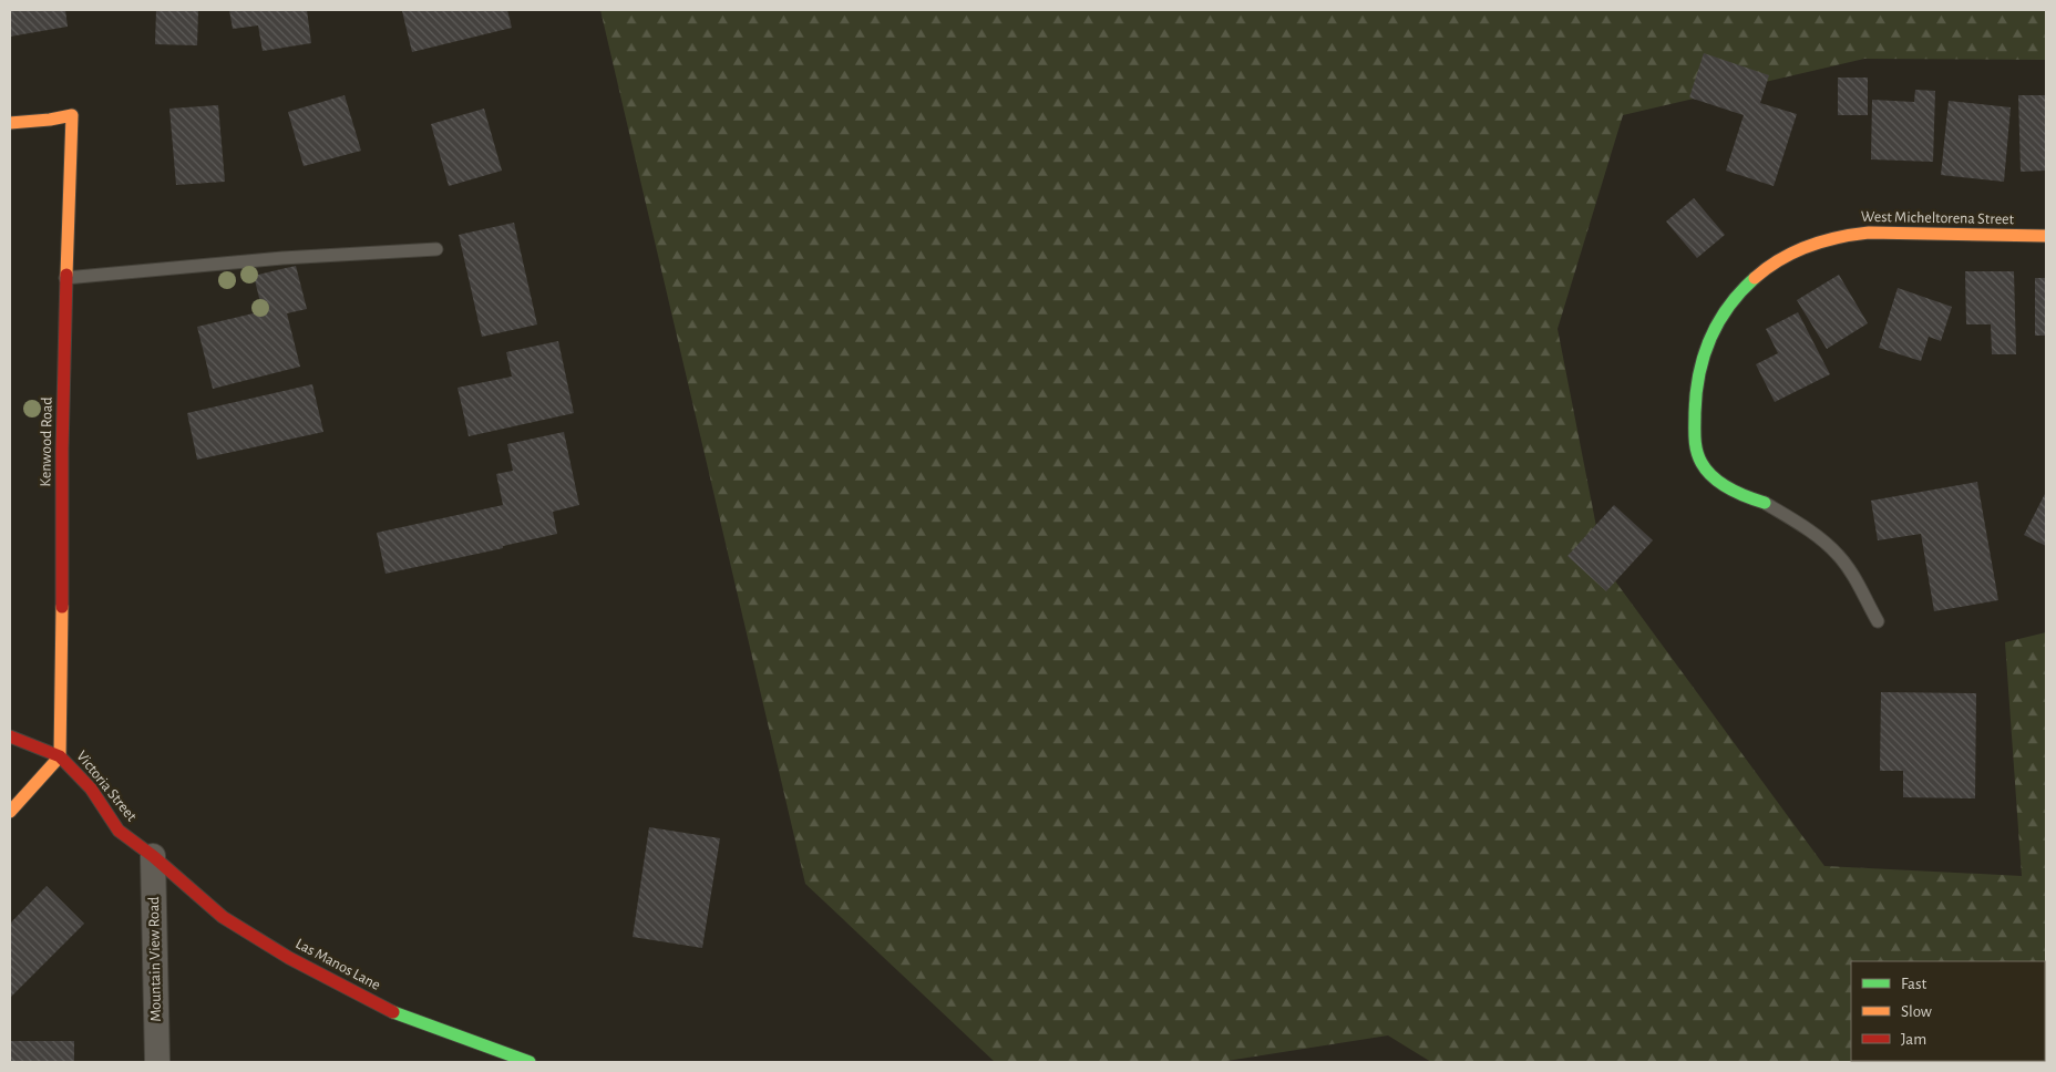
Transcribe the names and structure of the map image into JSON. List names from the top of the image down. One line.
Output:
{"streets":{"street":["West Micheltorena Street","Kenwood Road","Victoria Street","Mountain View Road","Las Manos Lane"]},"crossings":[["Kenwood Road","Victoria Street"],["Victoria Street","Mountain View Road"],["Victoria Street","Las Manos Lane"],["Mountain View Road","Las Manos Lane"]],"legend":["Fast","Slow","Jam"]}
